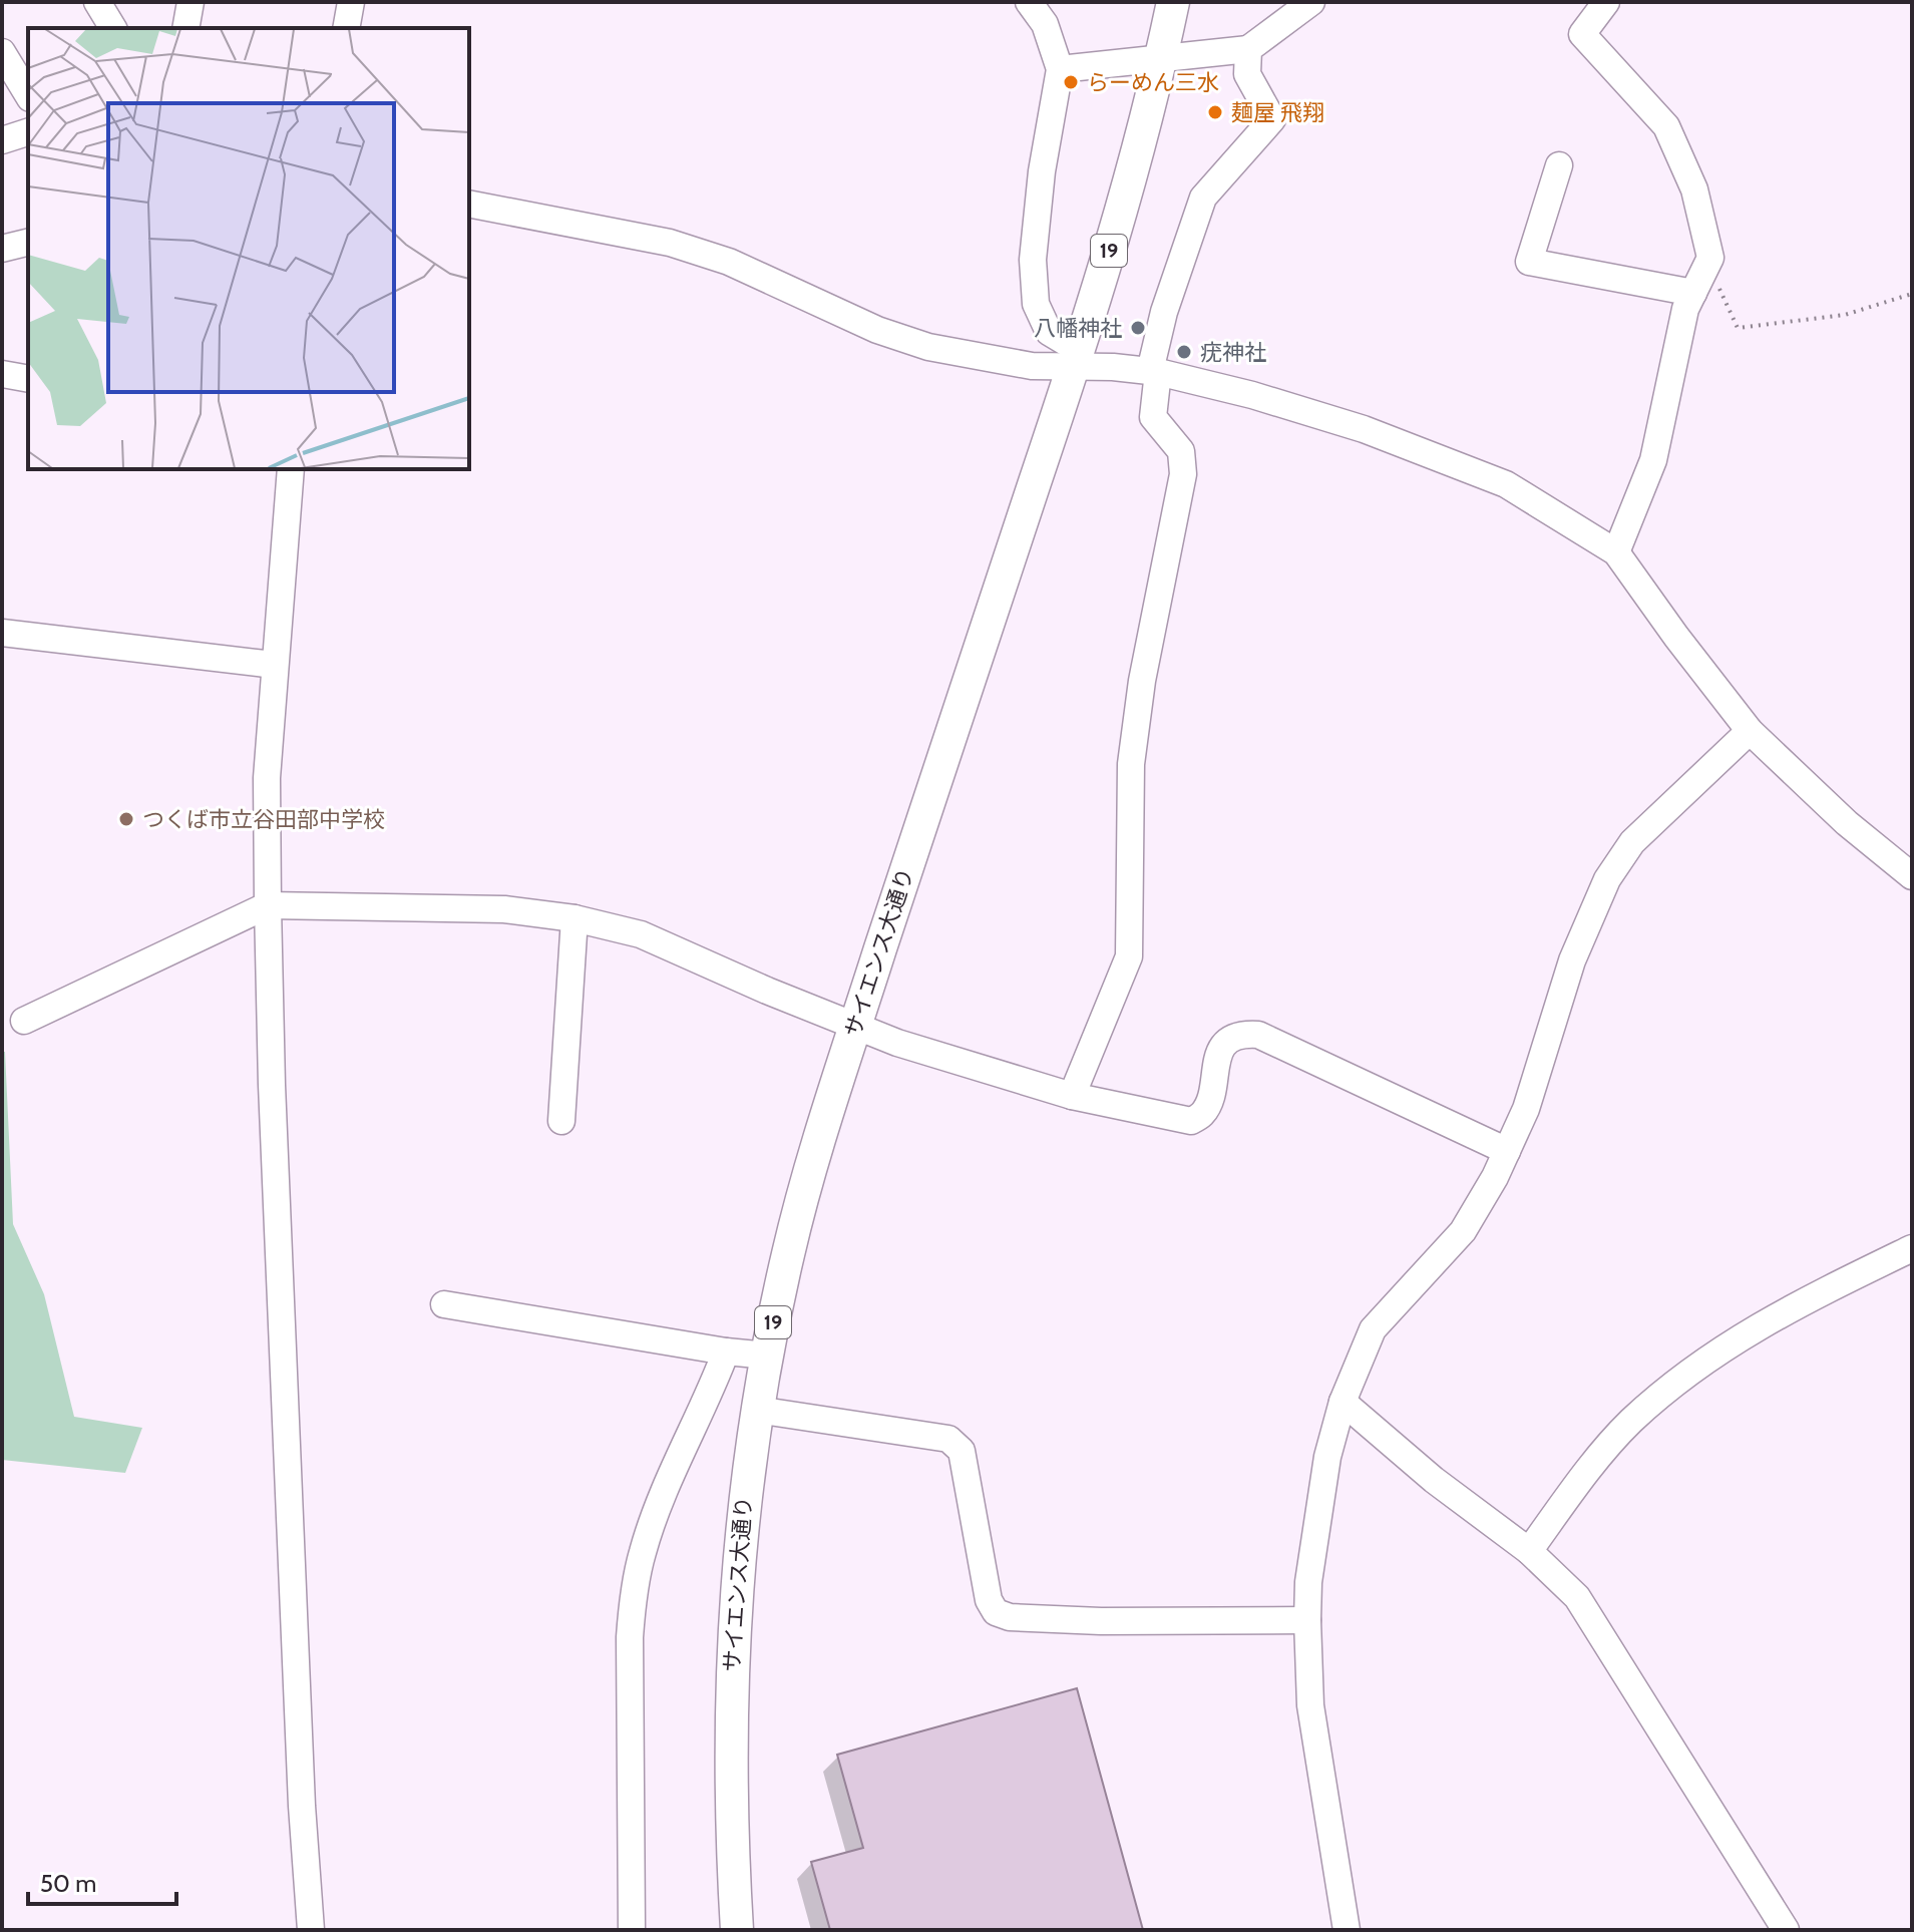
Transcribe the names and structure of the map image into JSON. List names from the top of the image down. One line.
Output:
{"streets":{"main road":["19","サイエンス大通り"]},"places":["らーめん三水","麺屋 飛翔","八幡神社","疣神社","つくば市立谷田部中学校"],"scale_bar":"50 m"}
